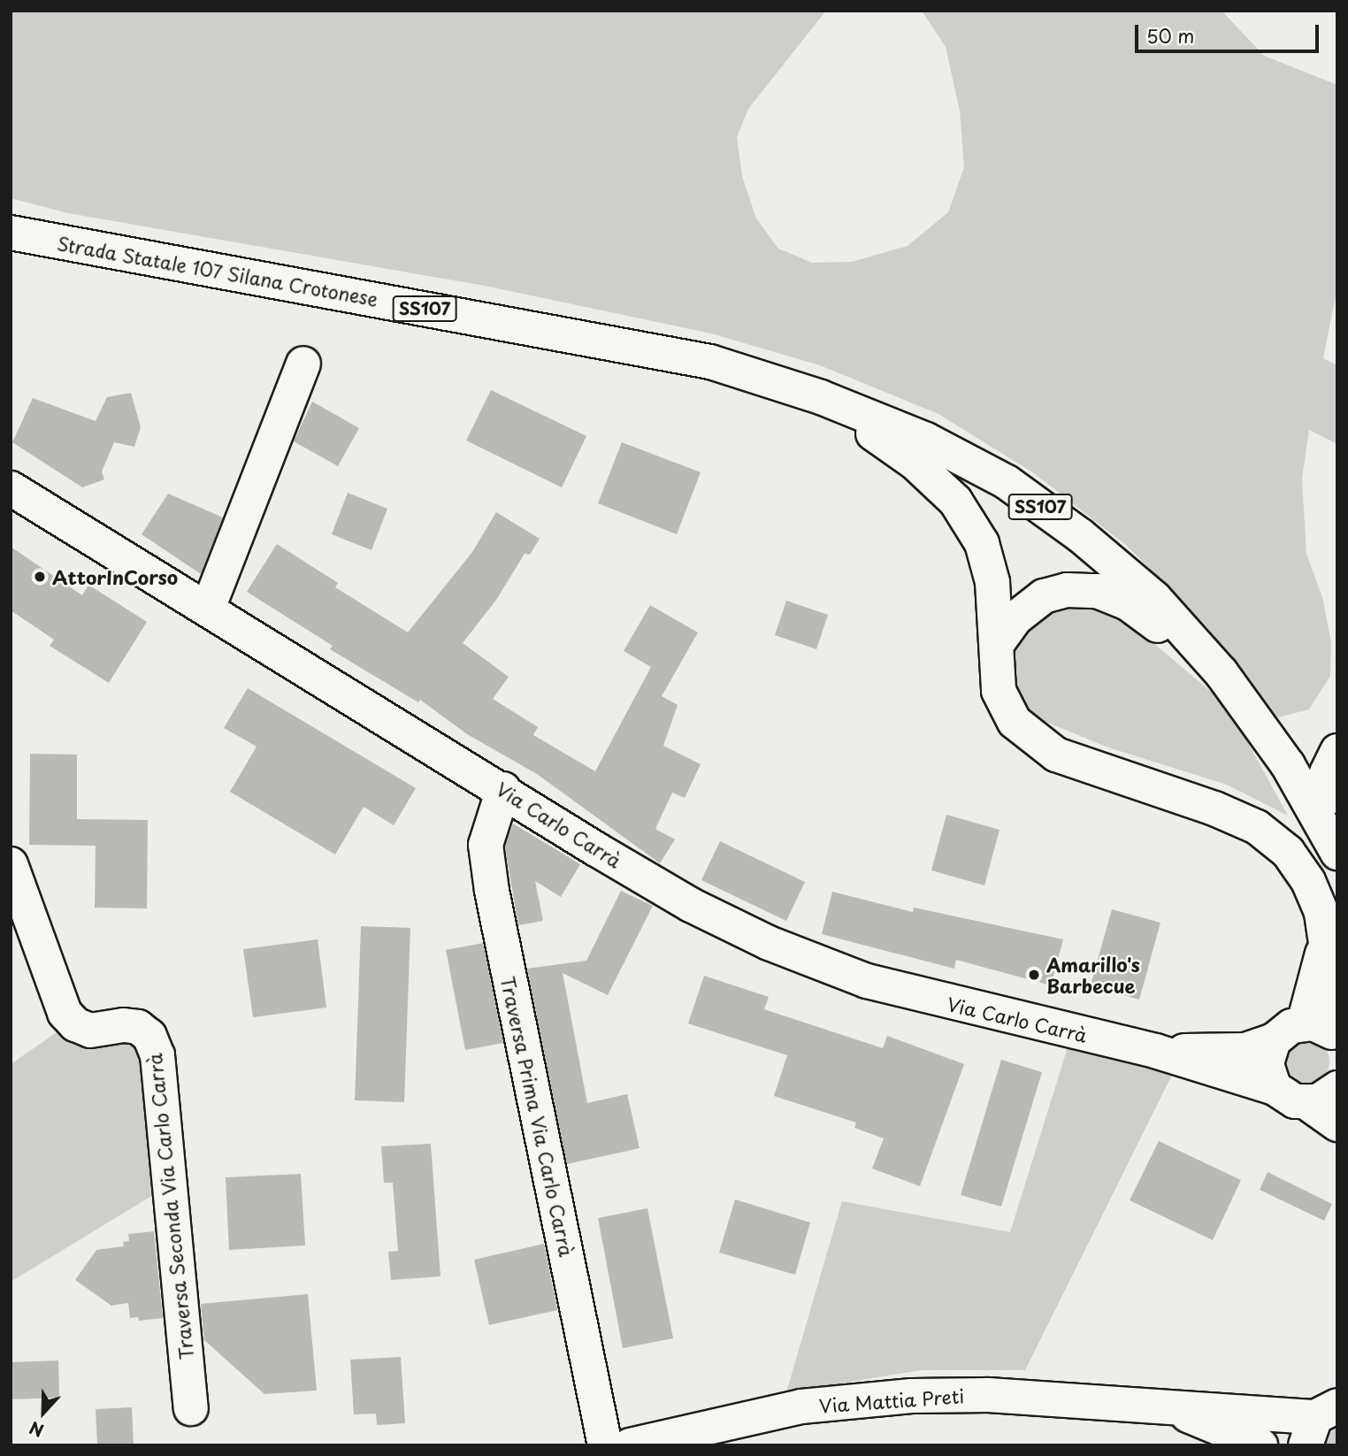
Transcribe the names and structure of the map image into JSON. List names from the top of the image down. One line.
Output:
{"streets":{"main road":["Strada Statale 107 Silana Crotonese","SS107","Via Carlo Carrà","Traversa Prima Via Carlo Carrà","Traversa Seconda Via Carlo Carrà","Via Mattia Preti"]},"crossings":[["Via Carlo Carrà","Traversa Prima Via Carlo Carrà"]],"places":["AttorInCorso","Amarillo's Barbecue"],"scale_bar":"50 m","north":"bottom"}
